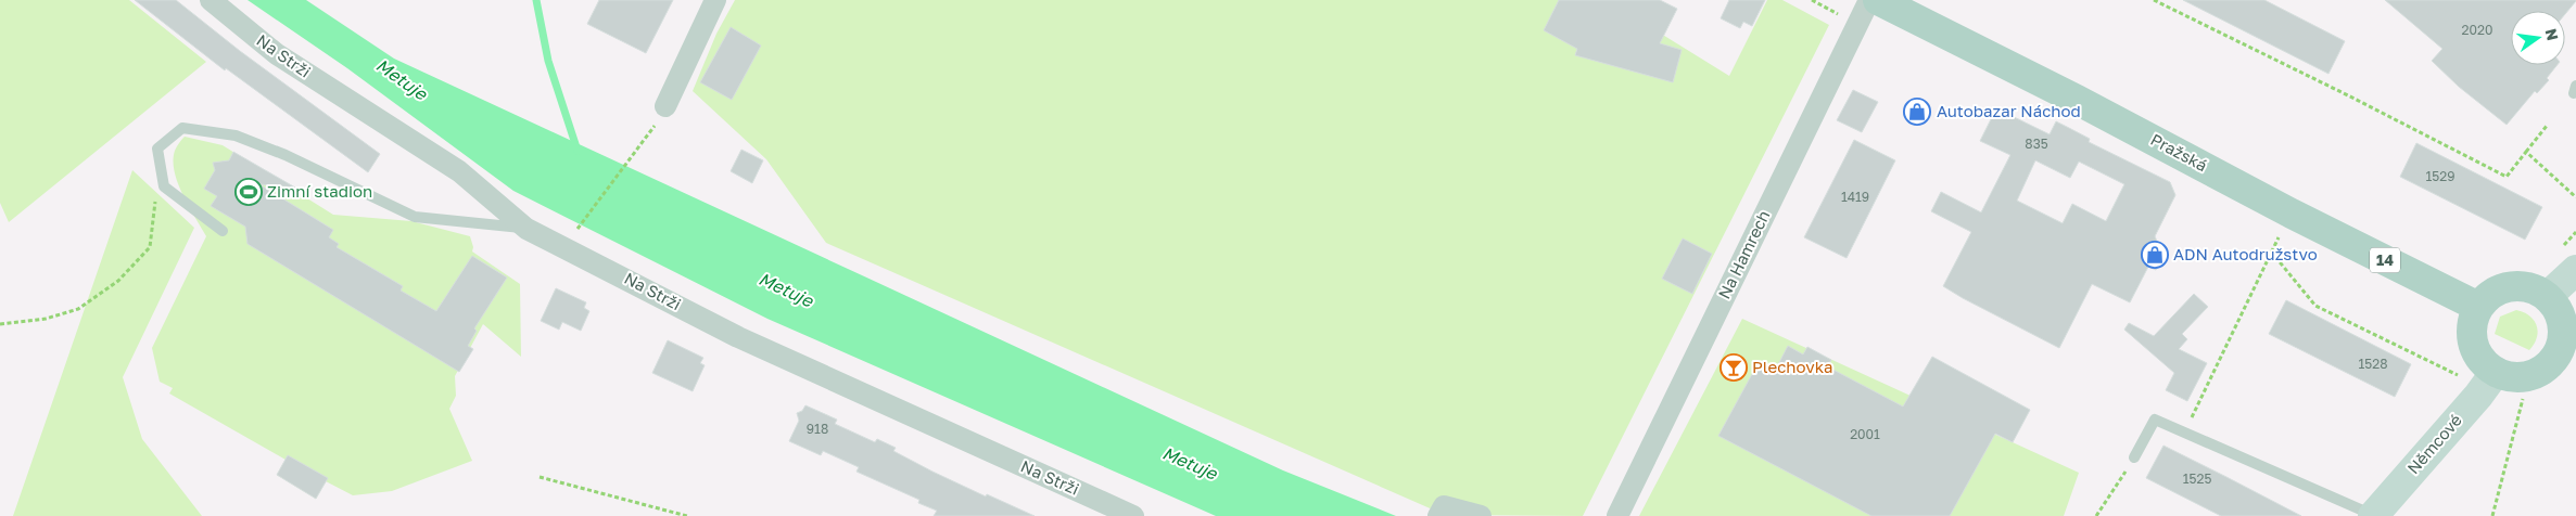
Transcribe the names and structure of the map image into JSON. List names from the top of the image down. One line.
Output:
{"streets":{"main road":["Pražská","14"],"street":["Na Strži","Na Hamrech","Němcové"]},"crossings":[["Pražská","Němcové"]],"water":["Metuje"],"places":{"shop":["Autobazar Náchod","ADN Autodružstvo"],"sports":["Zimní stadion"],"bar":["Plechovka"]},"house_numbers":["2020","835","1529","1419","1528","918","2001","1525"],"north":"right"}
